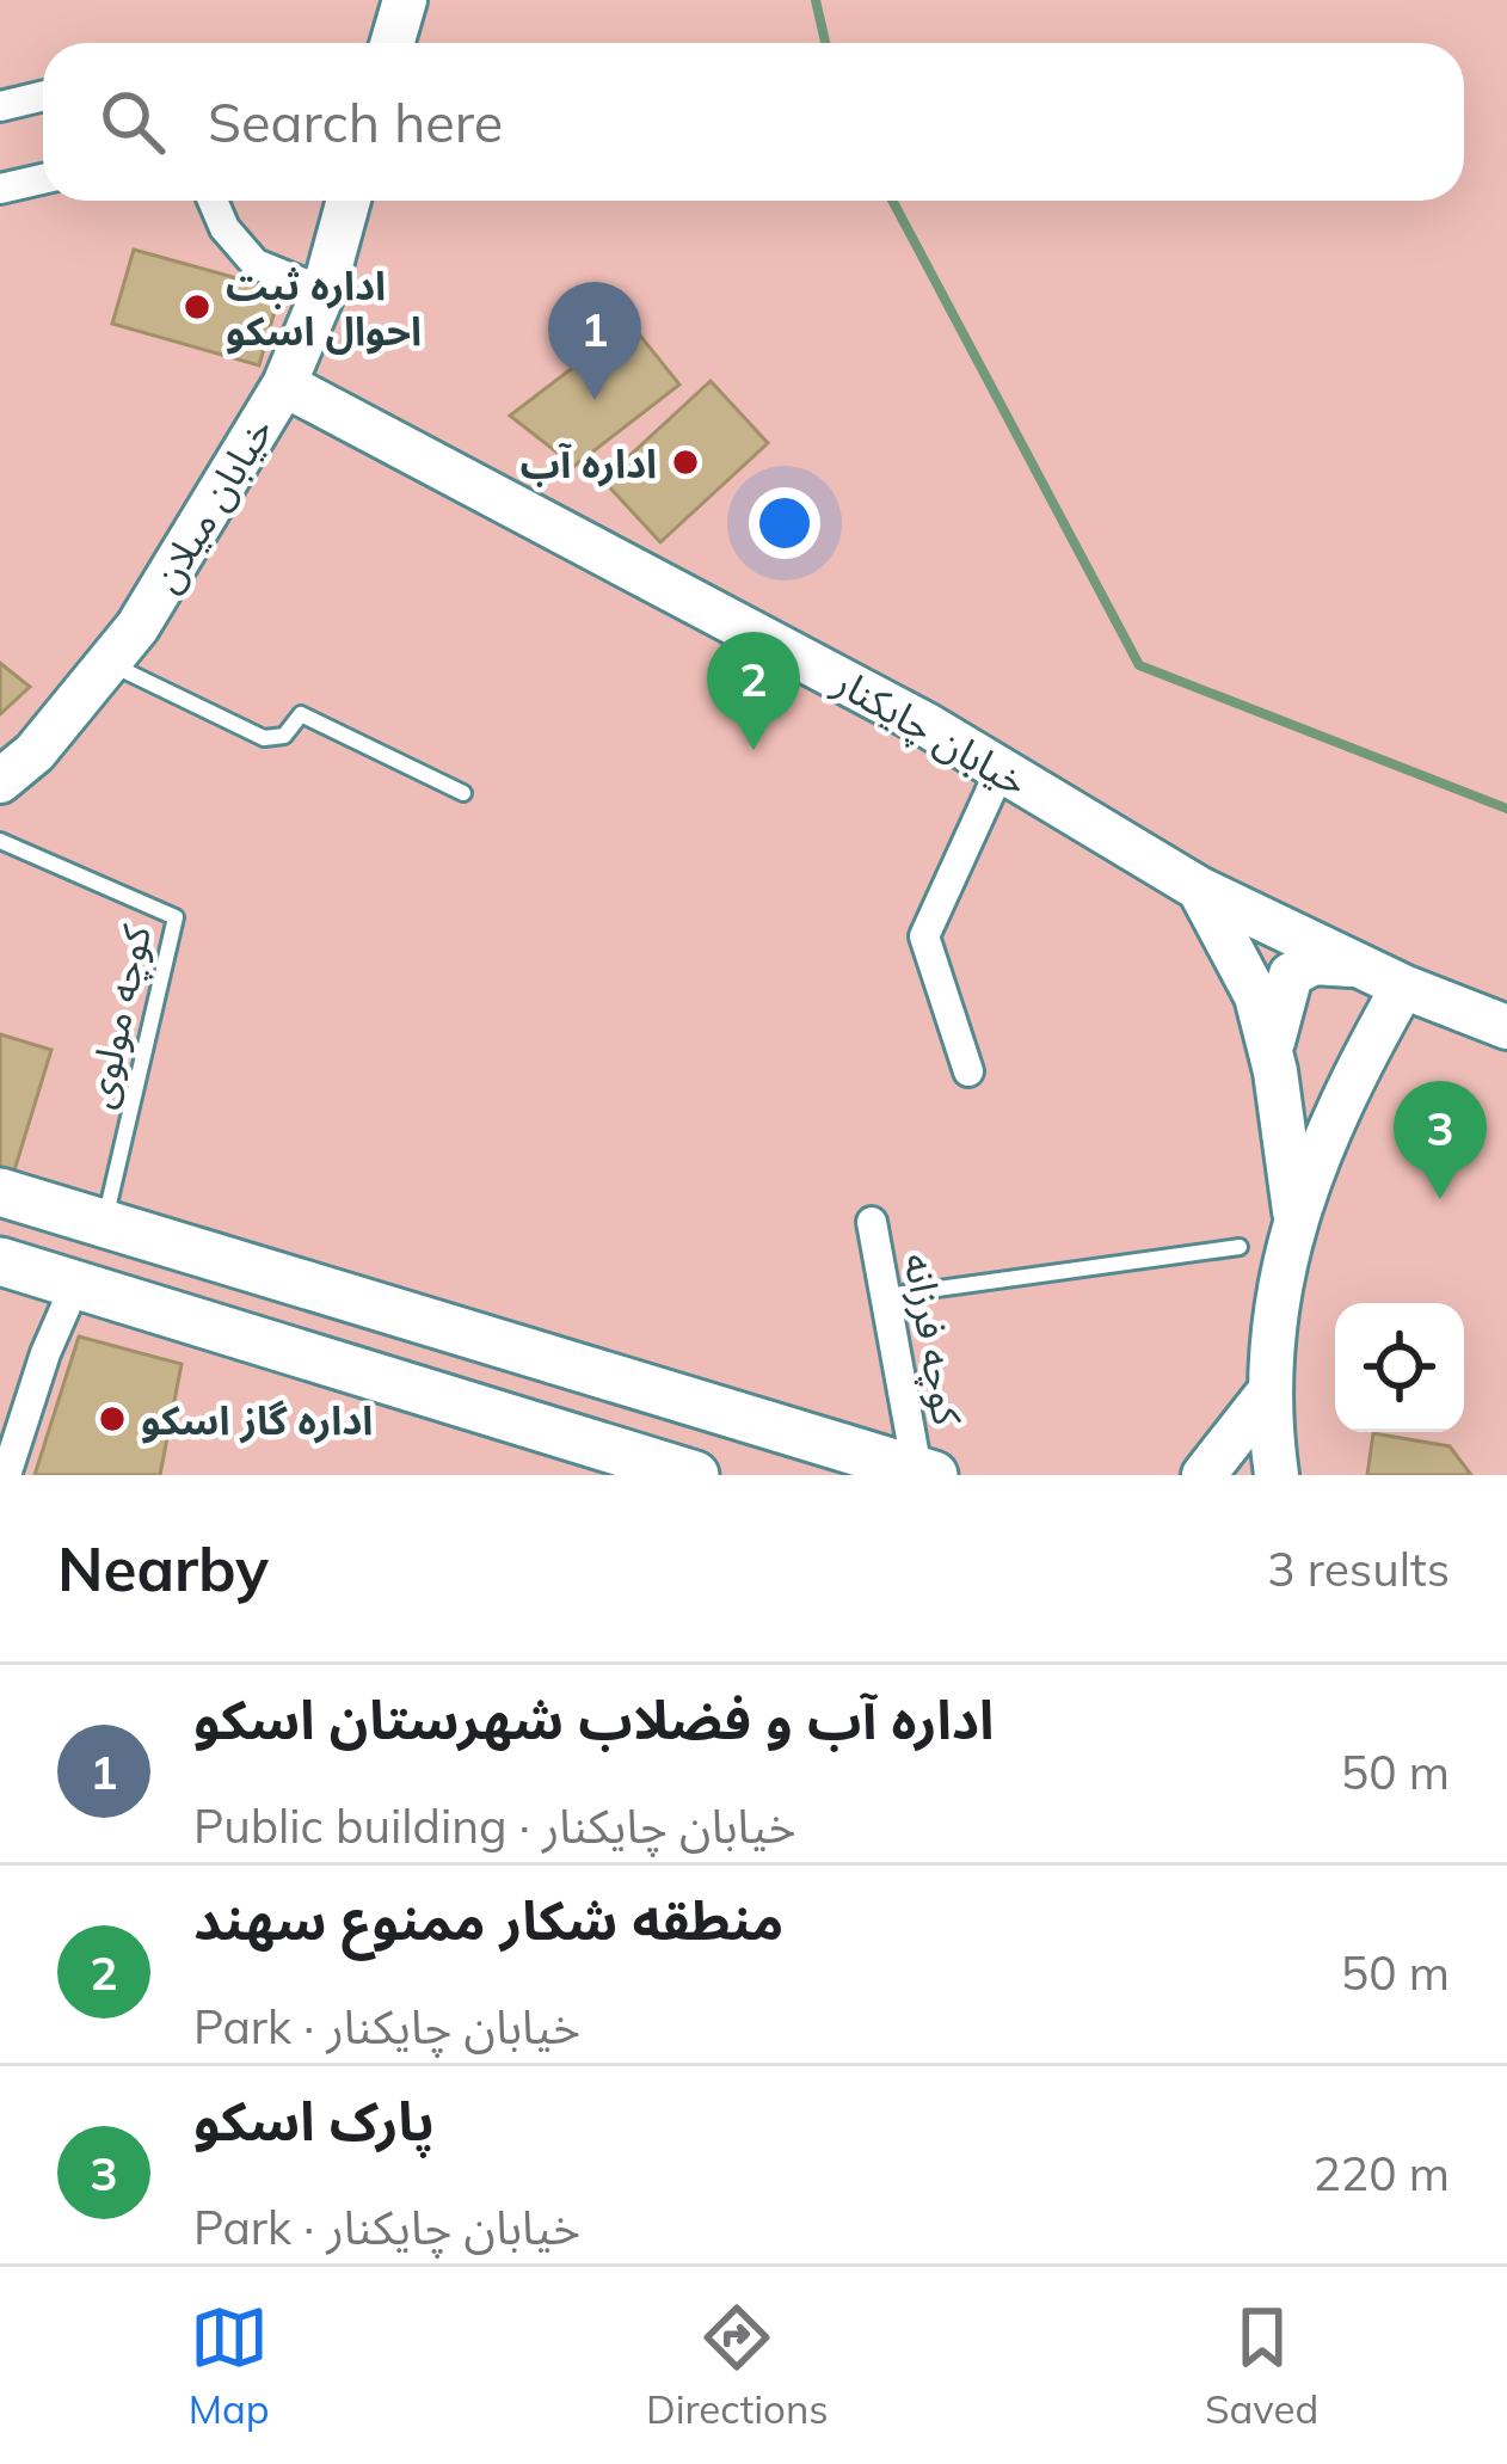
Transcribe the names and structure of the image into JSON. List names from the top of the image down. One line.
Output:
{"streets":{"main road":["خیابان میلان","خیابان چایکنار"],"street":["کوچه فرزانه"],"lane":["کوچه مولوی"]},"crossings":[["خیابان میلان","خیابان چایکنار"]],"places":["اداره ثبت احوال اسکو","اداره آب","اداره گاز اسکو"],"page":{"search":"Search here","pins":["1","2","3"],"heading":["Nearby","3 results"],"list":[{"mark":"1","name":"اداره آب و فضلاب شهرستان اسکو","note":"Public building · خیابان چایکنار","value":"50 m"},{"mark":"2","name":"منطقه شکار ممنوع سهند","note":"Park · خیابان چایکنار","value":"50 m"},{"mark":"3","name":"پارک اسکو","note":"Park · خیابان چایکنار","value":"220 m"}],"nav":["Map","Directions","Saved"]}}
